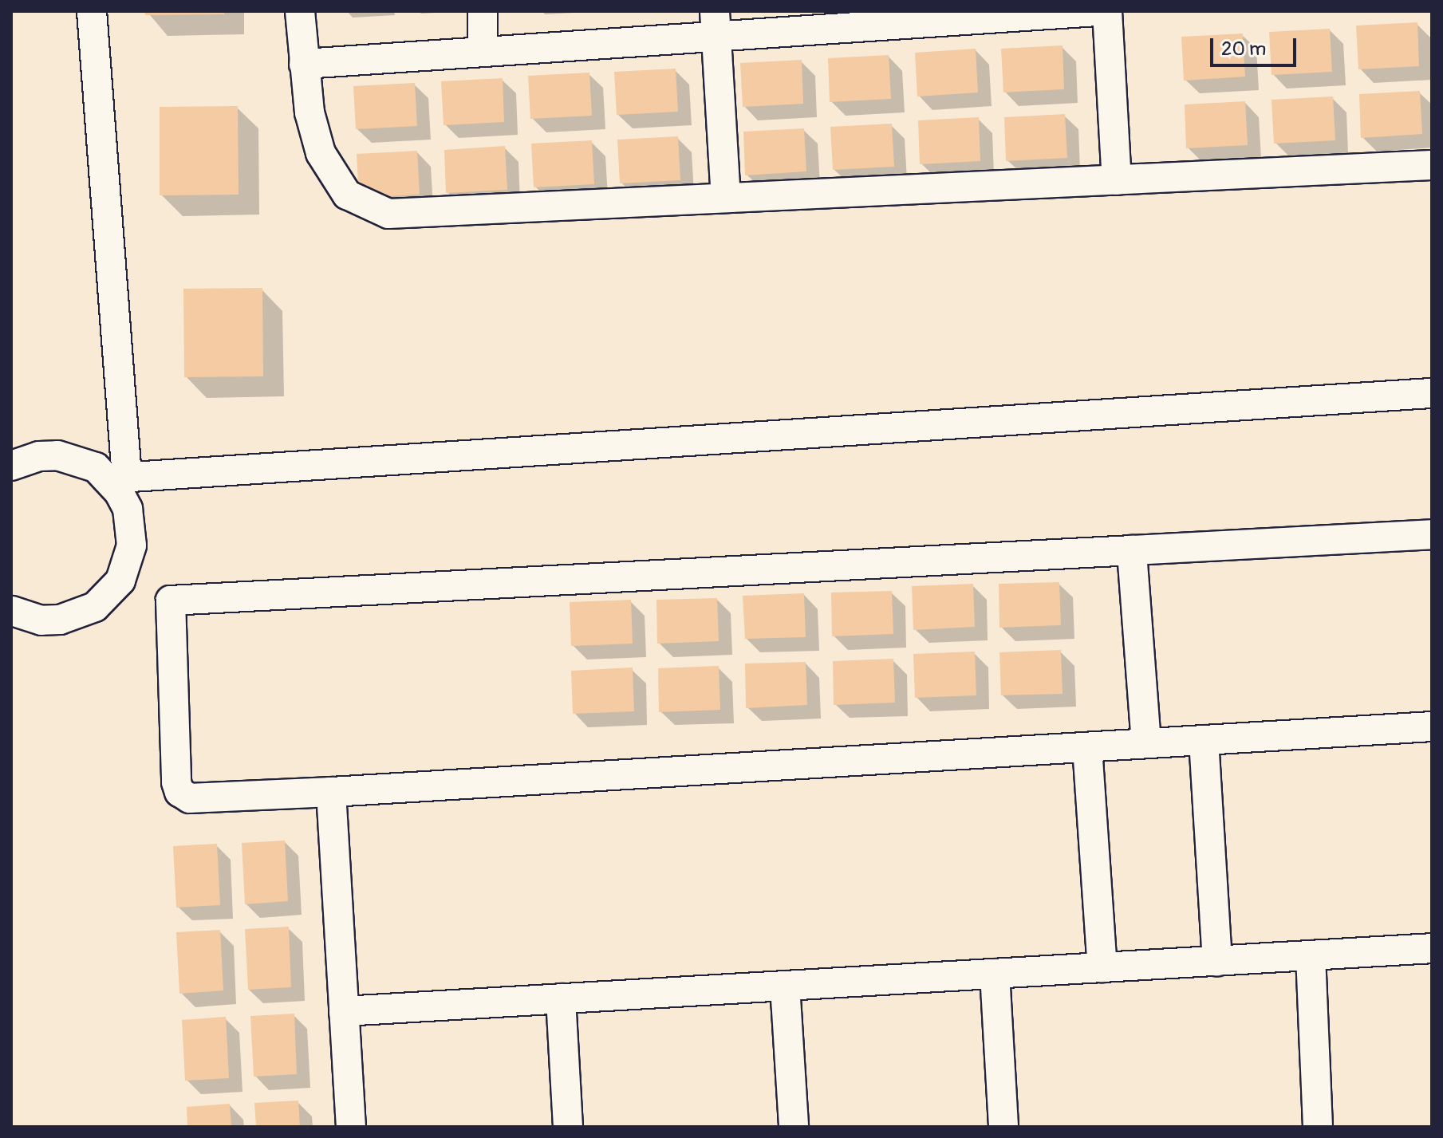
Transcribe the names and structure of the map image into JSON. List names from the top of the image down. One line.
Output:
{"scale_bar":"20 m"}
